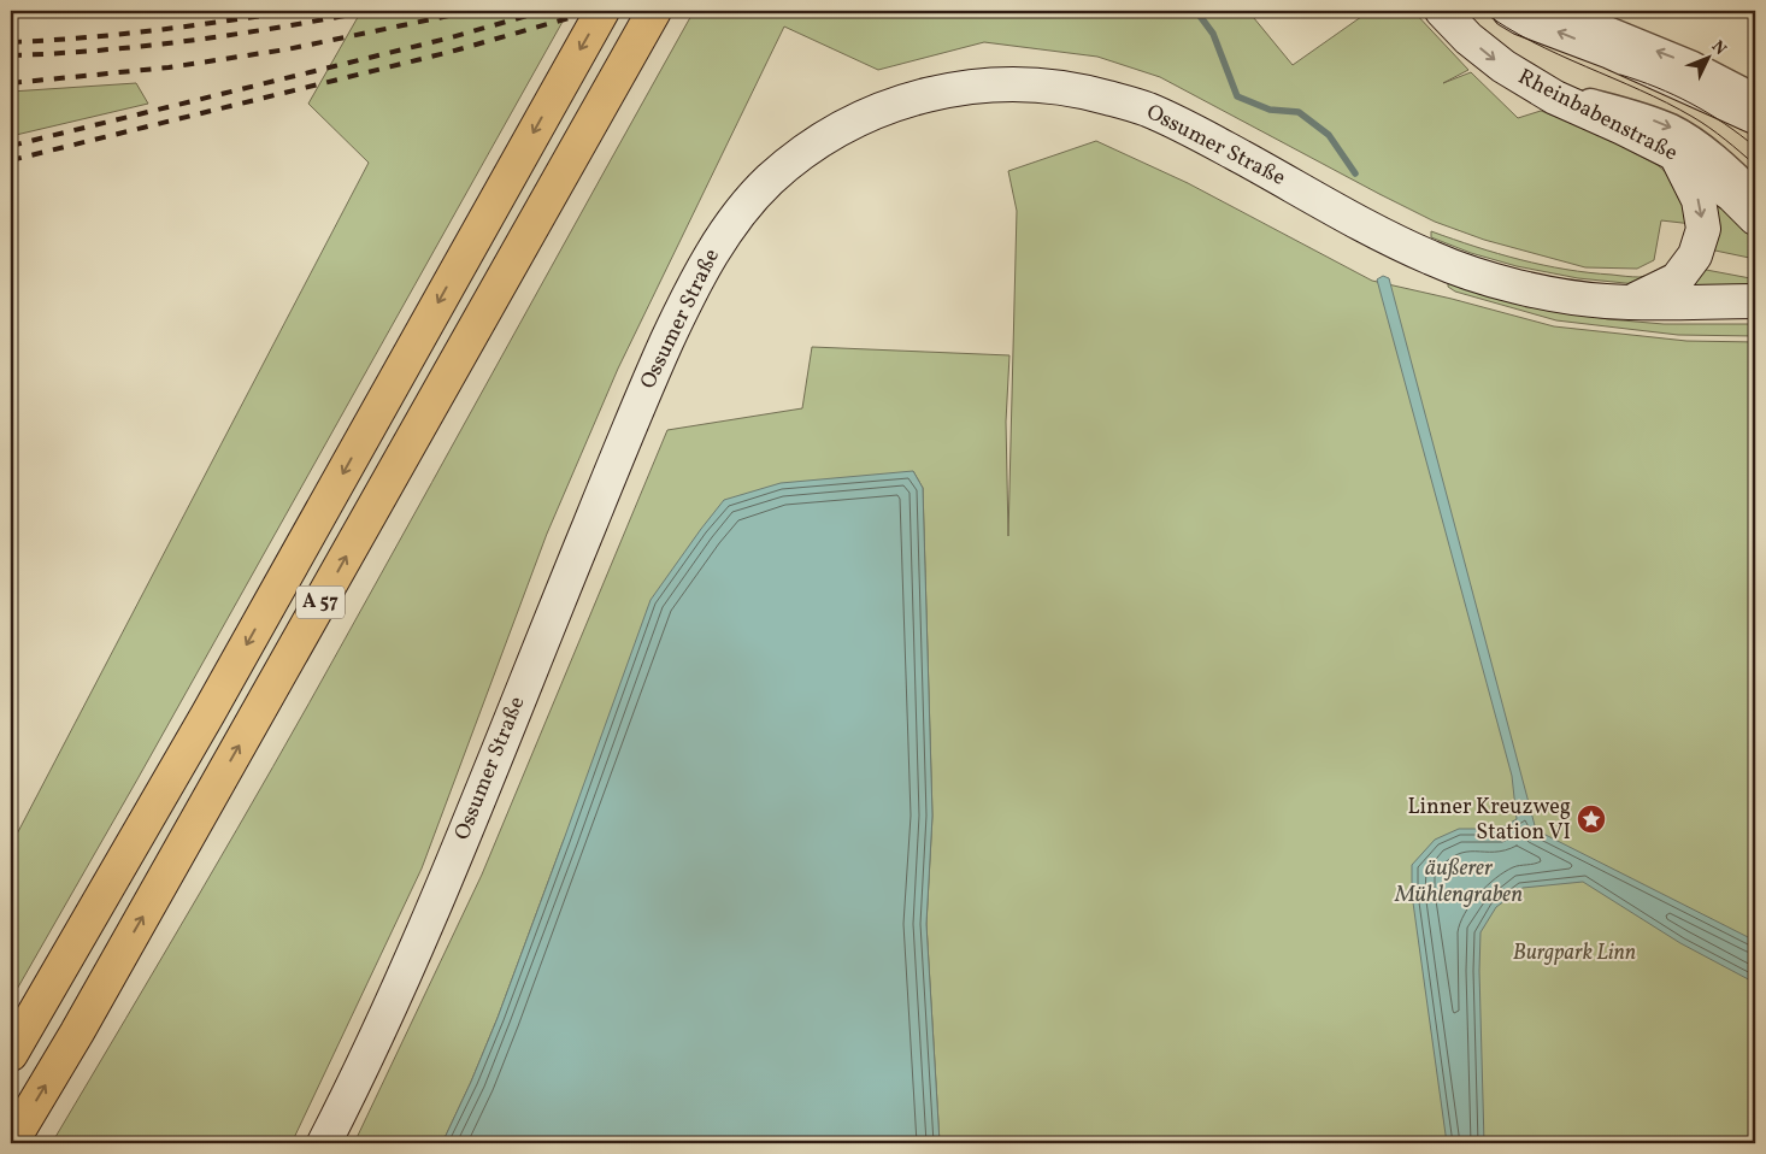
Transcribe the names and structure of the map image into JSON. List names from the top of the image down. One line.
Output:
{"streets":{"highway":["A 57"],"main road":["Rheinbabenstraße","Ossumer Straße"]},"water":["äußerer Mühlengraben"],"parks":["Burgpark Linn"],"places":{"place":["Linner Kreuzweg Station VI"]},"north":"top right"}
